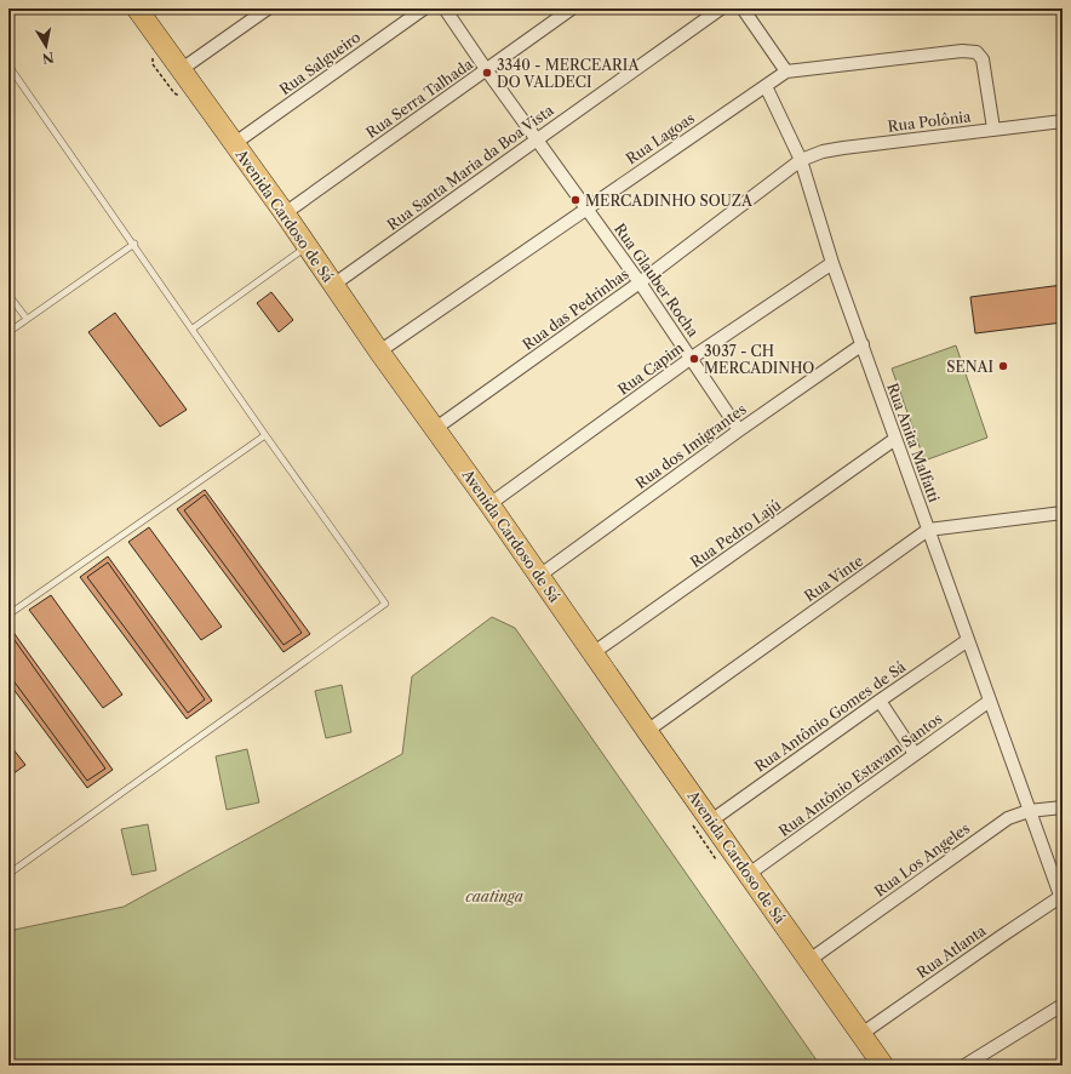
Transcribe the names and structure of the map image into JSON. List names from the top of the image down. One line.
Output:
{"streets":{"highway":["Avenida Cardoso de Sá"],"street":["Rua Salgueiro","Rua Serra Talhada","Rua Polônia","Rua Lagoas","Rua Santa Maria da Boa Vista","Rua Glauber Rocha","Rua das Pedrinhas","Rua Capim","Rua Anita Malfatti","Rua dos Imigrantes","Rua Pedro Lajú","Rua Vinte","Rua Antônio Gomes de Sá","Rua Antônio Estavam Santos","Rua Los Angeles","Rua Atlanta"]},"crossings":[["Rua Salgueiro","Avenida Cardoso de Sá"],["Rua Serra Talhada","Avenida Cardoso de Sá"],["Rua Serra Talhada","Rua Glauber Rocha"],["Rua Polônia","Rua Lagoas"],["Rua Polônia","Rua das Pedrinhas"],["Rua Polônia","Rua Anita Malfatti"],["Rua Lagoas","Avenida Cardoso de Sá"],["Rua Lagoas","Rua Glauber Rocha"],["Rua Lagoas","Rua Anita Malfatti"],["Rua Santa Maria da Boa Vista","Avenida Cardoso de Sá"],["Rua Santa Maria da Boa Vista","Rua Glauber Rocha"],["Avenida Cardoso de Sá","Rua das Pedrinhas"],["Avenida Cardoso de Sá","Rua Capim"],["Avenida Cardoso de Sá","Rua dos Imigrantes"],["Avenida Cardoso de Sá","Rua Pedro Lajú"],["Avenida Cardoso de Sá","Rua Vinte"],["Avenida Cardoso de Sá","Rua Antônio Gomes de Sá"],["Avenida Cardoso de Sá","Rua Antônio Estavam Santos"],["Avenida Cardoso de Sá","Rua Los Angeles"],["Avenida Cardoso de Sá","Rua Atlanta"],["Rua Glauber Rocha","Rua das Pedrinhas"],["Rua Glauber Rocha","Rua Capim"],["Rua Glauber Rocha","Rua dos Imigrantes"],["Rua das Pedrinhas","Rua Anita Malfatti"],["Rua Capim","Rua Anita Malfatti"],["Rua Anita Malfatti","Rua dos Imigrantes"],["Rua Anita Malfatti","Rua Pedro Lajú"],["Rua Anita Malfatti","Rua Vinte"],["Rua Anita Malfatti","Rua Antônio Gomes de Sá"],["Rua Anita Malfatti","Rua Antônio Estavam Santos"],["Rua Anita Malfatti","Rua Los Angeles"],["Rua Anita Malfatti","Rua Atlanta"]],"parks":["caatinga"],"places":["3340 - MERCEARIA DO VALDECI","MERCADINHO SOUZA","3037 - CH MERCADINHO","SENAI"],"north":"bottom"}
